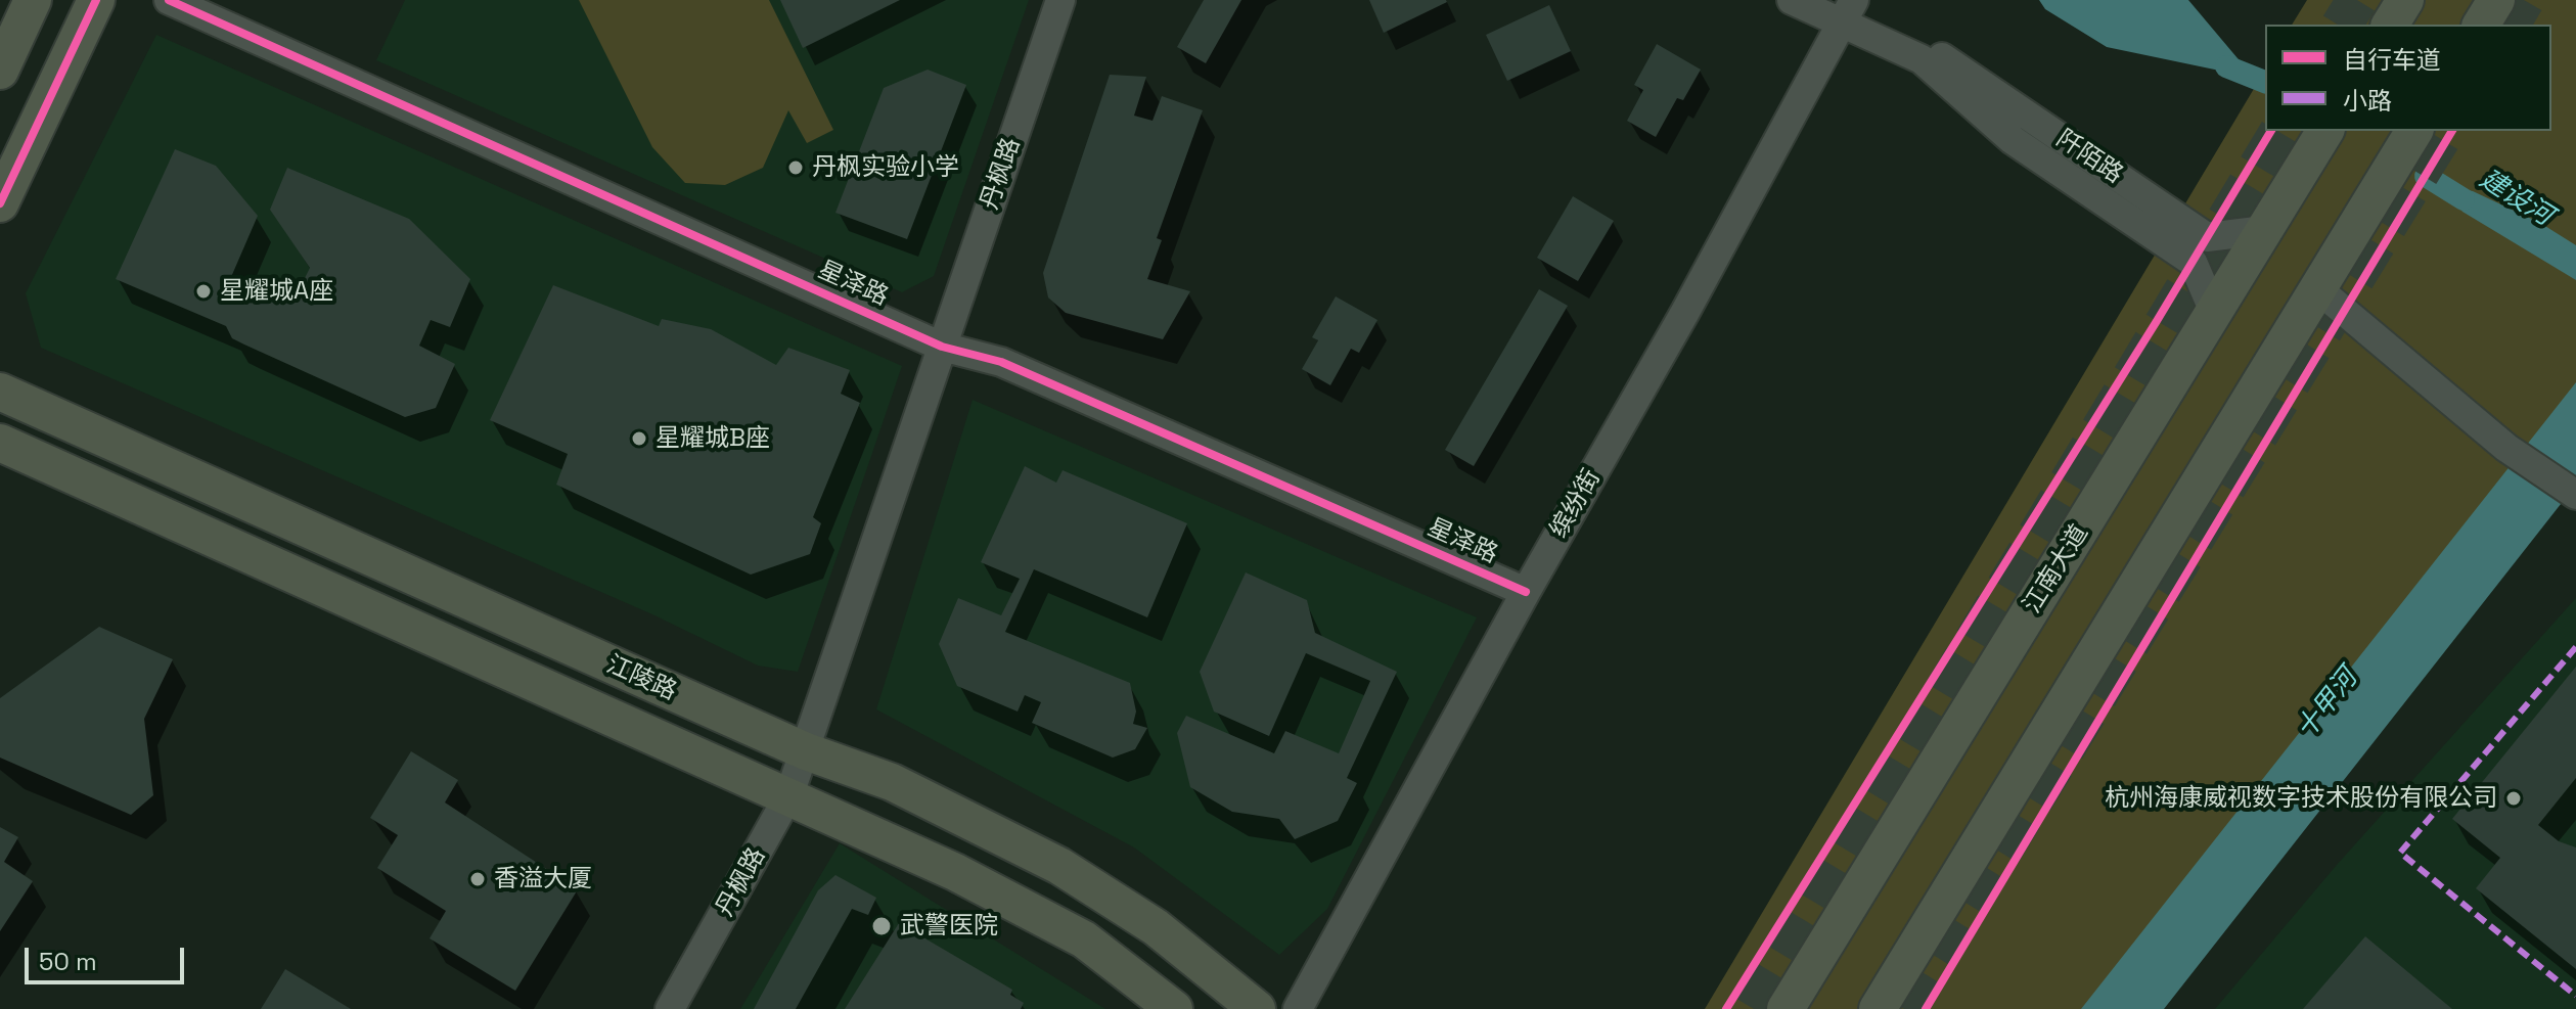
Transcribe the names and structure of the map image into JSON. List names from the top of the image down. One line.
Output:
{"streets":{"main road":["江南大道","江陵路"],"street":["阡陌路","丹枫路","星泽路","缤纷街"]},"crossings":[["阡陌路","缤纷街"],["阡陌路","江南大道"],["丹枫路","星泽路"],["丹枫路","江陵路"],["星泽路","缤纷街"]],"water":["建设河","十甲河"],"places":["丹枫实验小学","星耀城A座","星耀城B座","杭州海康威视数字技术股份有限公司","香溢大厦","武警医院"],"legend":["自行车道","小路"],"scale_bar":"50 m"}
